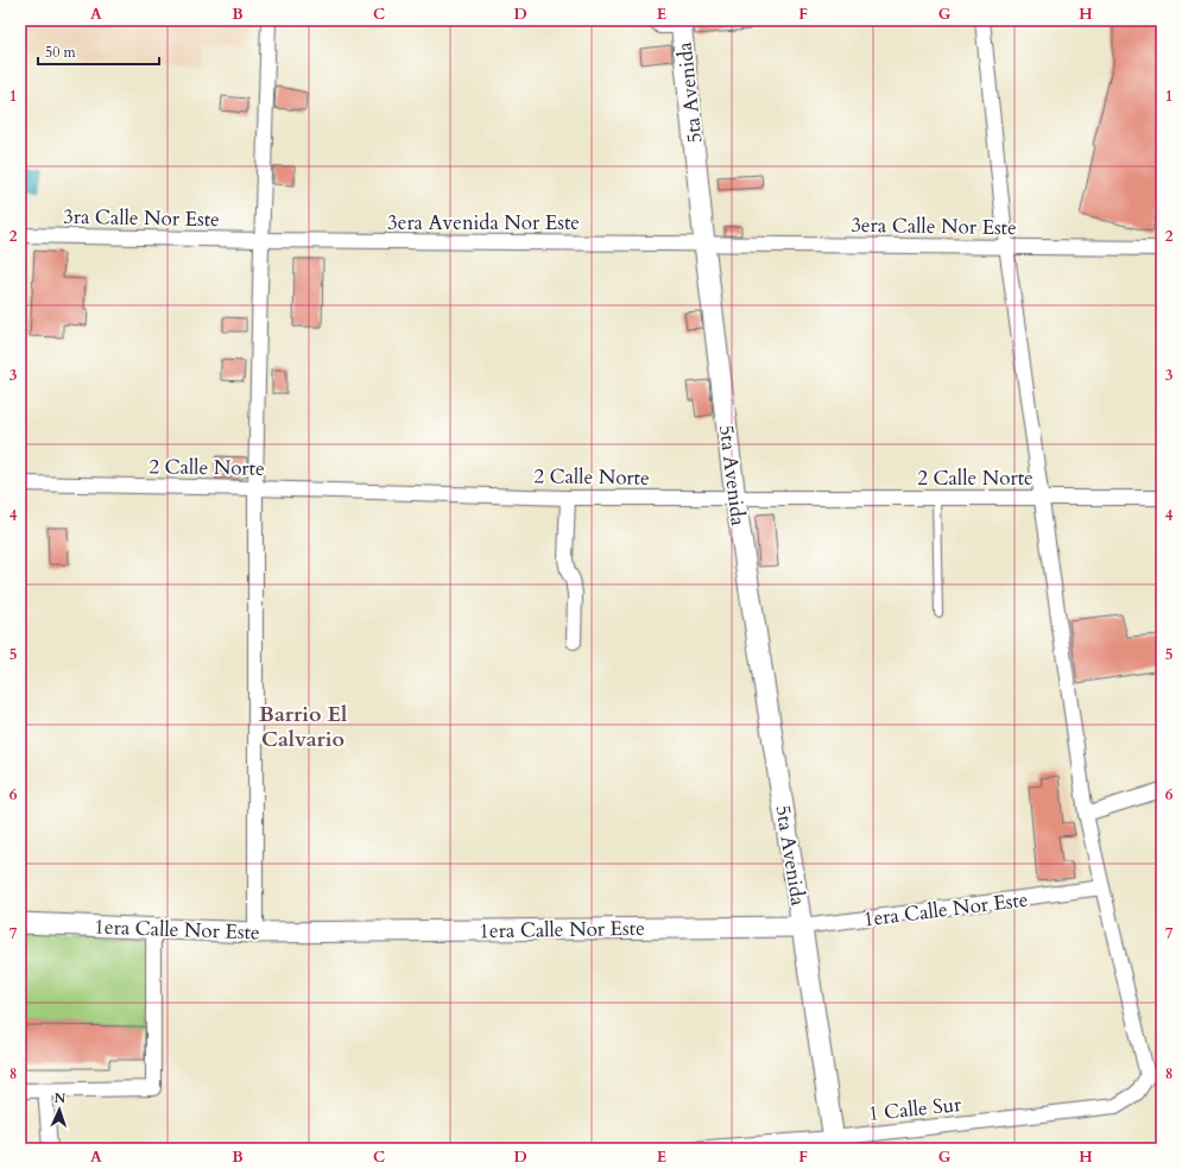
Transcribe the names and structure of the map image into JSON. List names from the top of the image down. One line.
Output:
{"streets":{"street":["5ta Avenida","3ra Calle Nor Este","3era Avenida Nor Este","3era Calle Nor Este","2 Calle Norte","1era Calle Nor Este","1 Calle Sur"]},"crossings":[["5ta Avenida","3era Avenida Nor Este"],["5ta Avenida","3era Calle Nor Este"],["5ta Avenida","2 Calle Norte"],["5ta Avenida","1era Calle Nor Este"],["5ta Avenida","1 Calle Sur"],["3ra Calle Nor Este","3era Avenida Nor Este"],["3era Avenida Nor Este","3era Calle Nor Este"],["1era Calle Nor Este","1 Calle Sur"]],"districts":["Barrio El Calvario"],"scale_bar":"50 m","north":"top","grid":{"columns":["A","B","C","D","E","F","G","H"],"rows":["1","2","3","4","5","6","7","8"]}}
